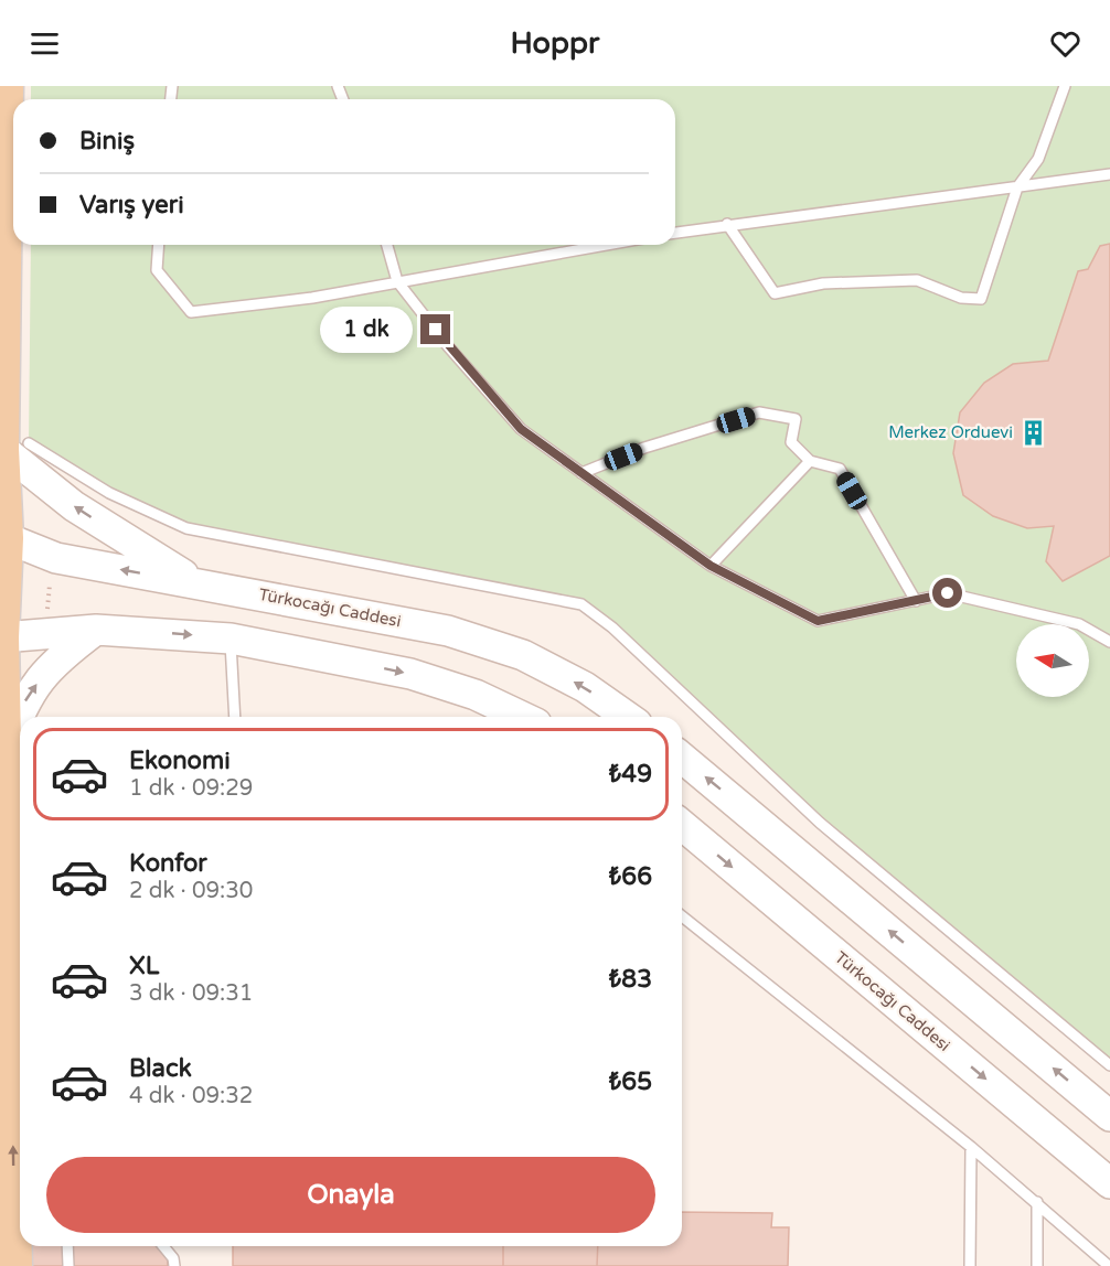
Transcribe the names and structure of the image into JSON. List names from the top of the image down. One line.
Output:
{"streets":{"main road":["Türkocağı Caddesi"]},"places":{"building":["Merkez Orduevi"]},"north":"left","page":{"header":"Hoppr","banner":["Biniş","Varış yeri"],"bubble":"1 dk","list":[{"name":"Ekonomi","note":"1 dk · 09:29","value":"₺49"},{"name":"Konfor","note":"2 dk · 09:30","value":"₺66"},{"name":"XL","note":"3 dk · 09:31","value":"₺83"},{"name":"Black","note":"4 dk · 09:32","value":"₺65"}],"buttons":"Onayla"}}
